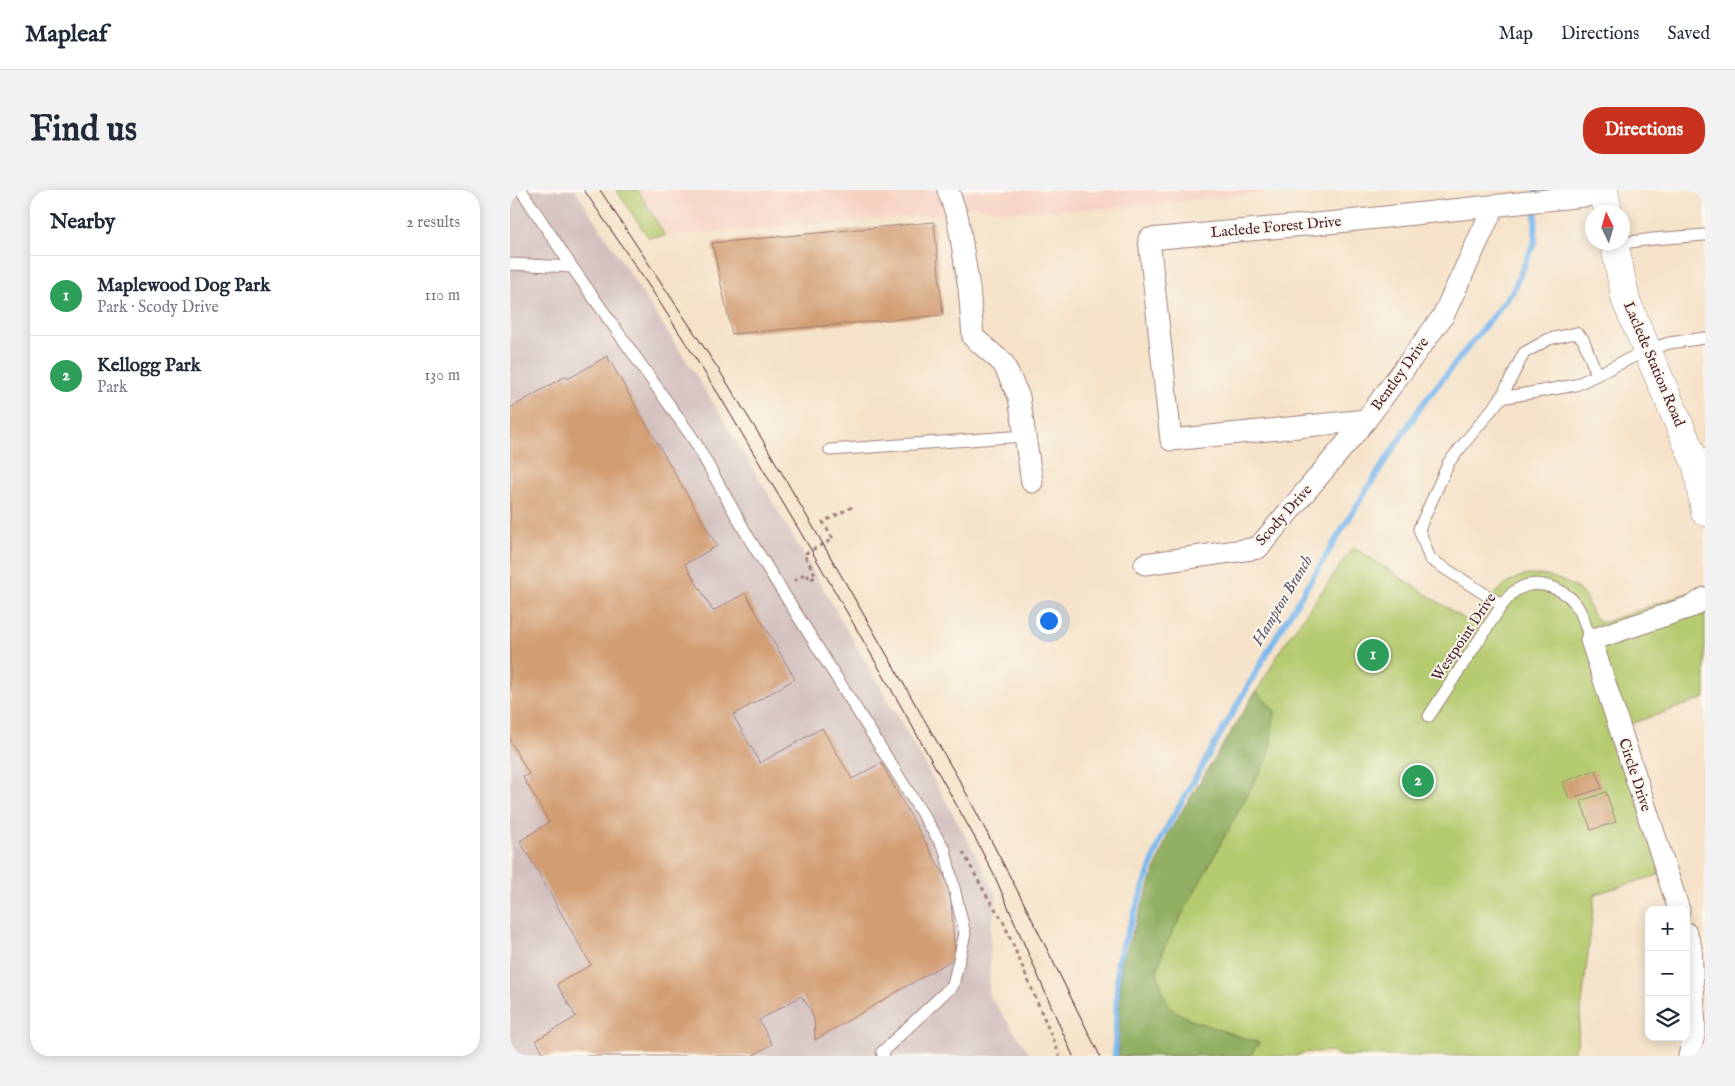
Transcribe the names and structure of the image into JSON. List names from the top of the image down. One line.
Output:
{"streets":{"street":["Laclede Forest Drive","Laclede Station Road","Bentley Drive","Scody Drive","Circle Drive"],"lane":["Westpoint Drive"]},"crossings":[["Laclede Forest Drive","Bentley Drive"],["Bentley Drive","Scody Drive"],["Westpoint Drive","Circle Drive"]],"water":["Hampton Branch"],"north":"top","page":{"header":"Mapleaf","nav":["Map","Directions","Saved"],"buttons":"Directions","title":"Find us","heading":["Nearby","2 results"],"list":[{"mark":"1","name":"Maplewood Dog Park","note":"Park · Scody Drive","value":"110 m"},{"mark":"2","name":"Kellogg Park","note":"Park","value":"130 m"}],"pins":["1","2"],"map_buttons":["+","−"]}}
